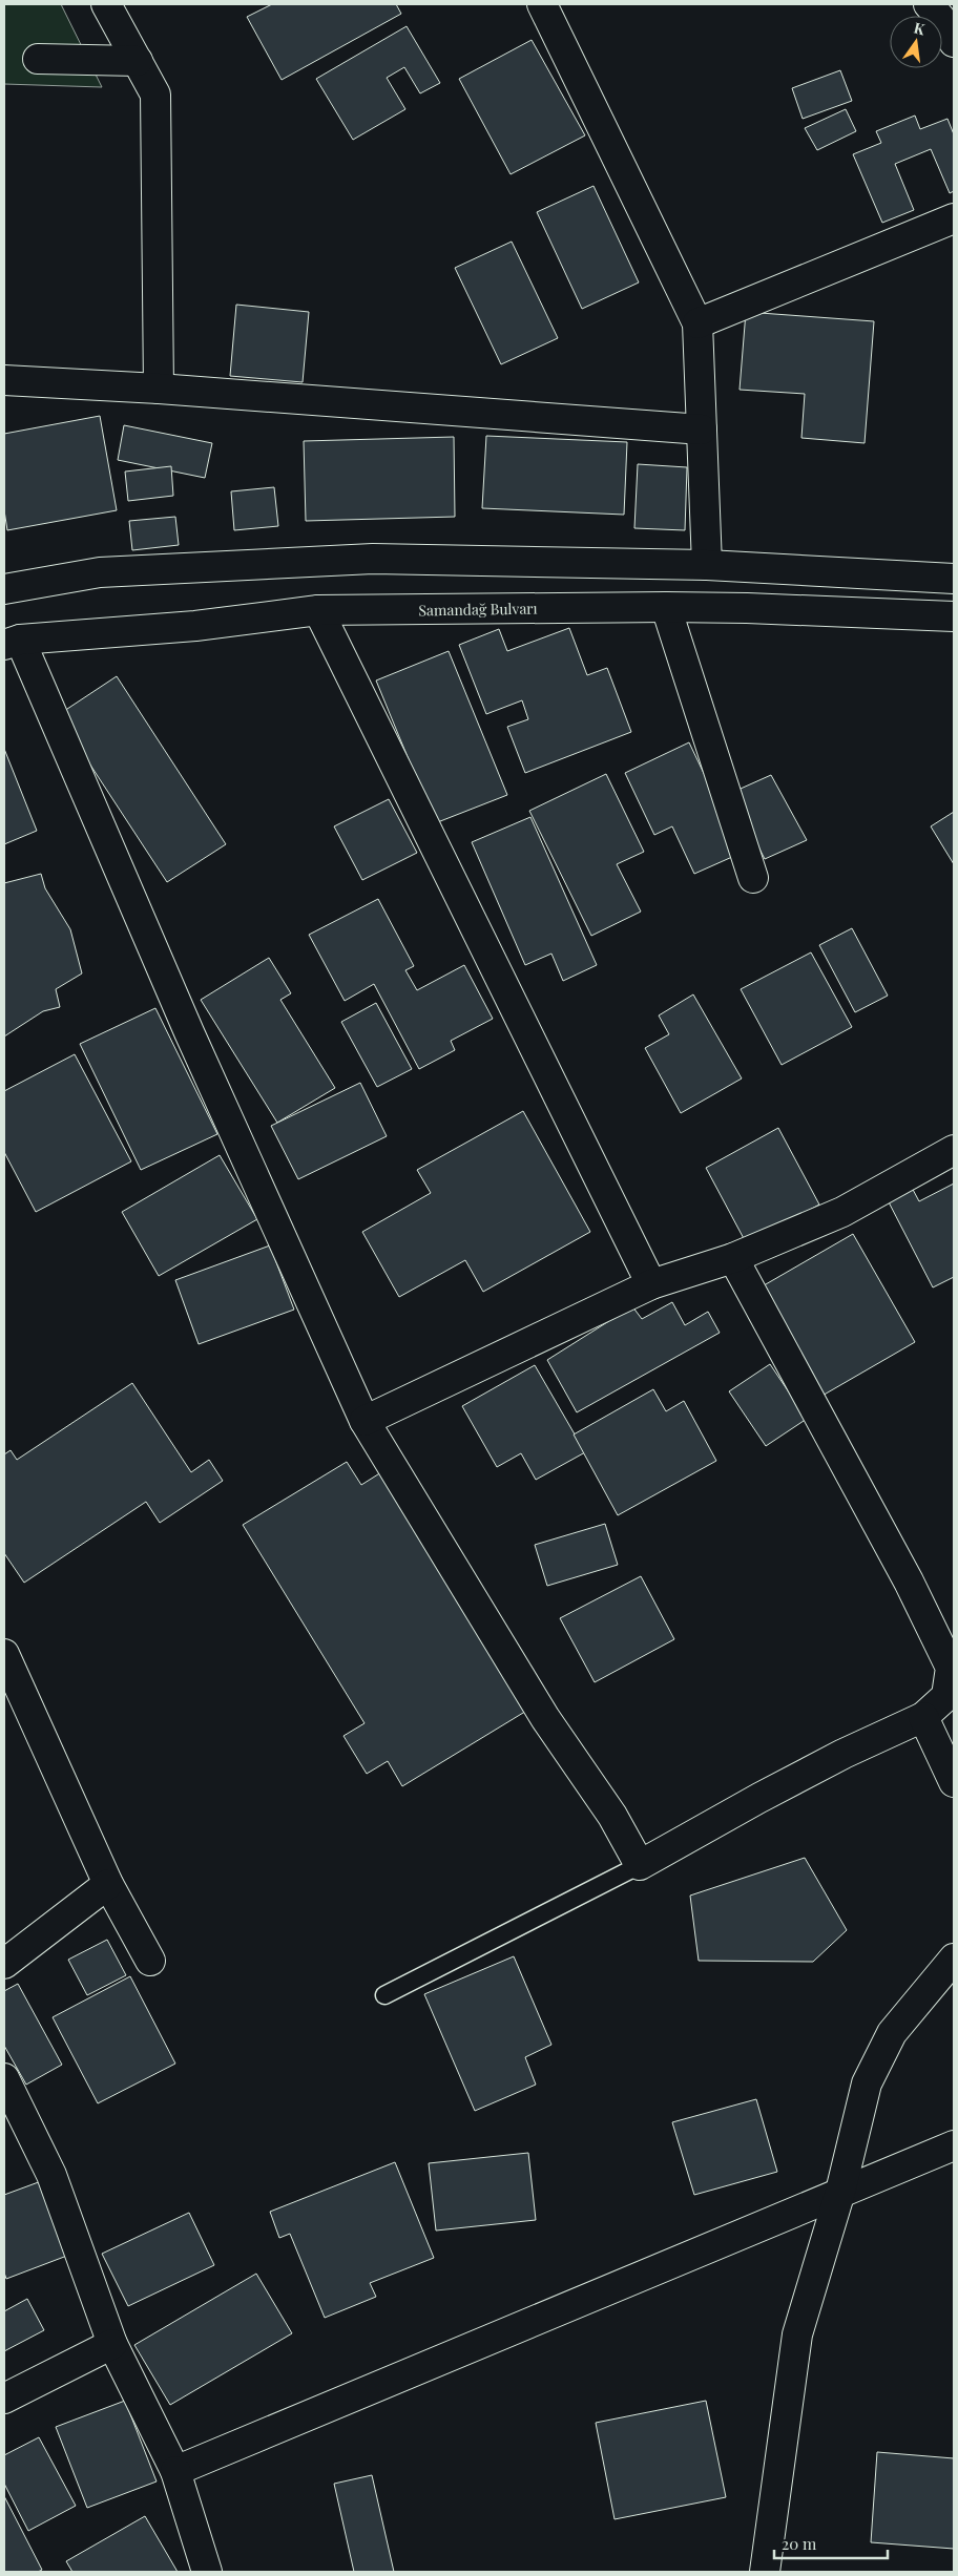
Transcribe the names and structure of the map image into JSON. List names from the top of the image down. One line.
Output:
{"streets":{"main road":["Samandağ Bulvarı"]},"scale_bar":"20 m","north":"top"}
